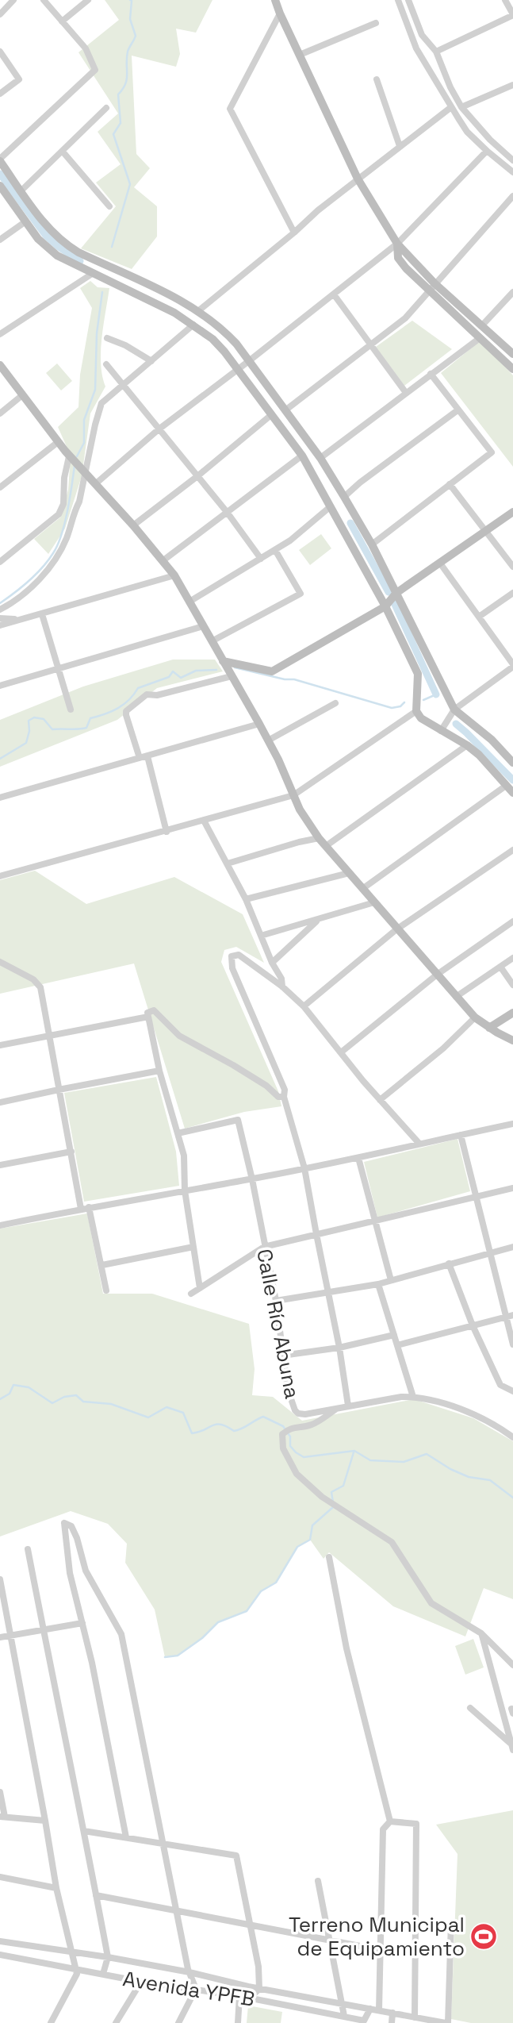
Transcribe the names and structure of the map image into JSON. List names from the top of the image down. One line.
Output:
{"streets":{"street":["Calle Río Abuna","Avenida YPFB"]},"places":{"sports":["Terreno Municipal de Equipamiento"]}}
